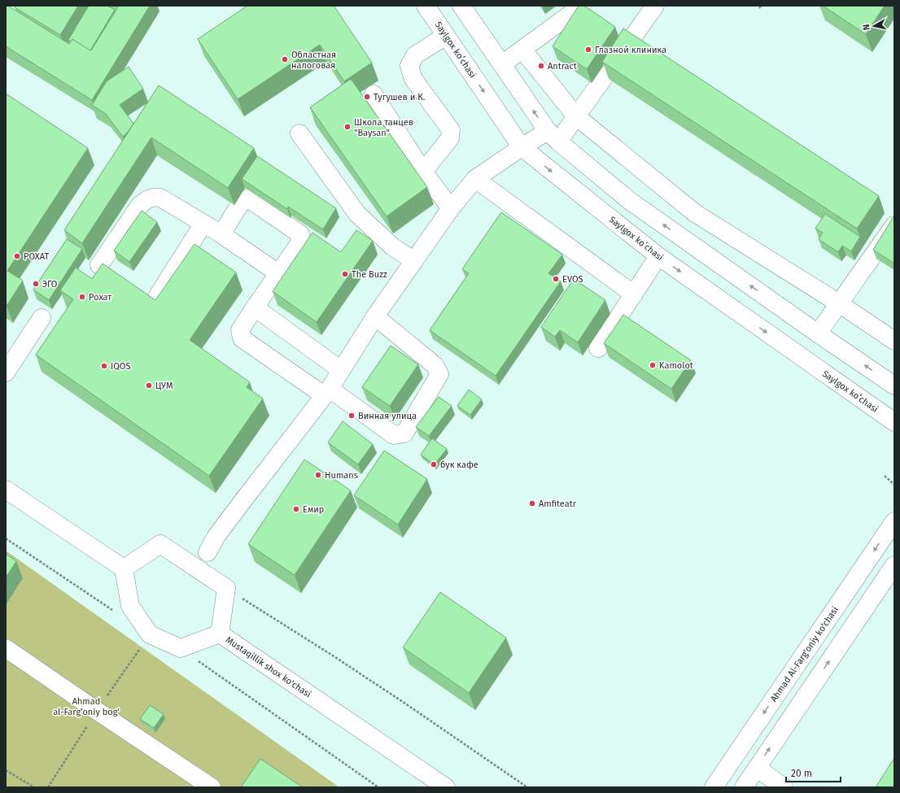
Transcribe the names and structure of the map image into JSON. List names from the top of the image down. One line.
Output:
{"streets":{"main road":["Saylgox koʻchasi","Ahmad Al-Farg'oniy ko'chasi","Mustaqillik shox ko'chasi"]},"parks":["Ahmad al-Farg'oniy bog'"],"places":["Глазной клиника","Областная налоговая","Antract","Тугушев и К.","Школа танцев \"Baysan\"","РОХАТ","The Buzz","EVOS","ЭГО","Рохат","Kamolot","IQOS","ЦУМ","Винная улица","бук кафе","Humans","Amfiteatr","Емир"],"scale_bar":"20 m","north":"left"}
